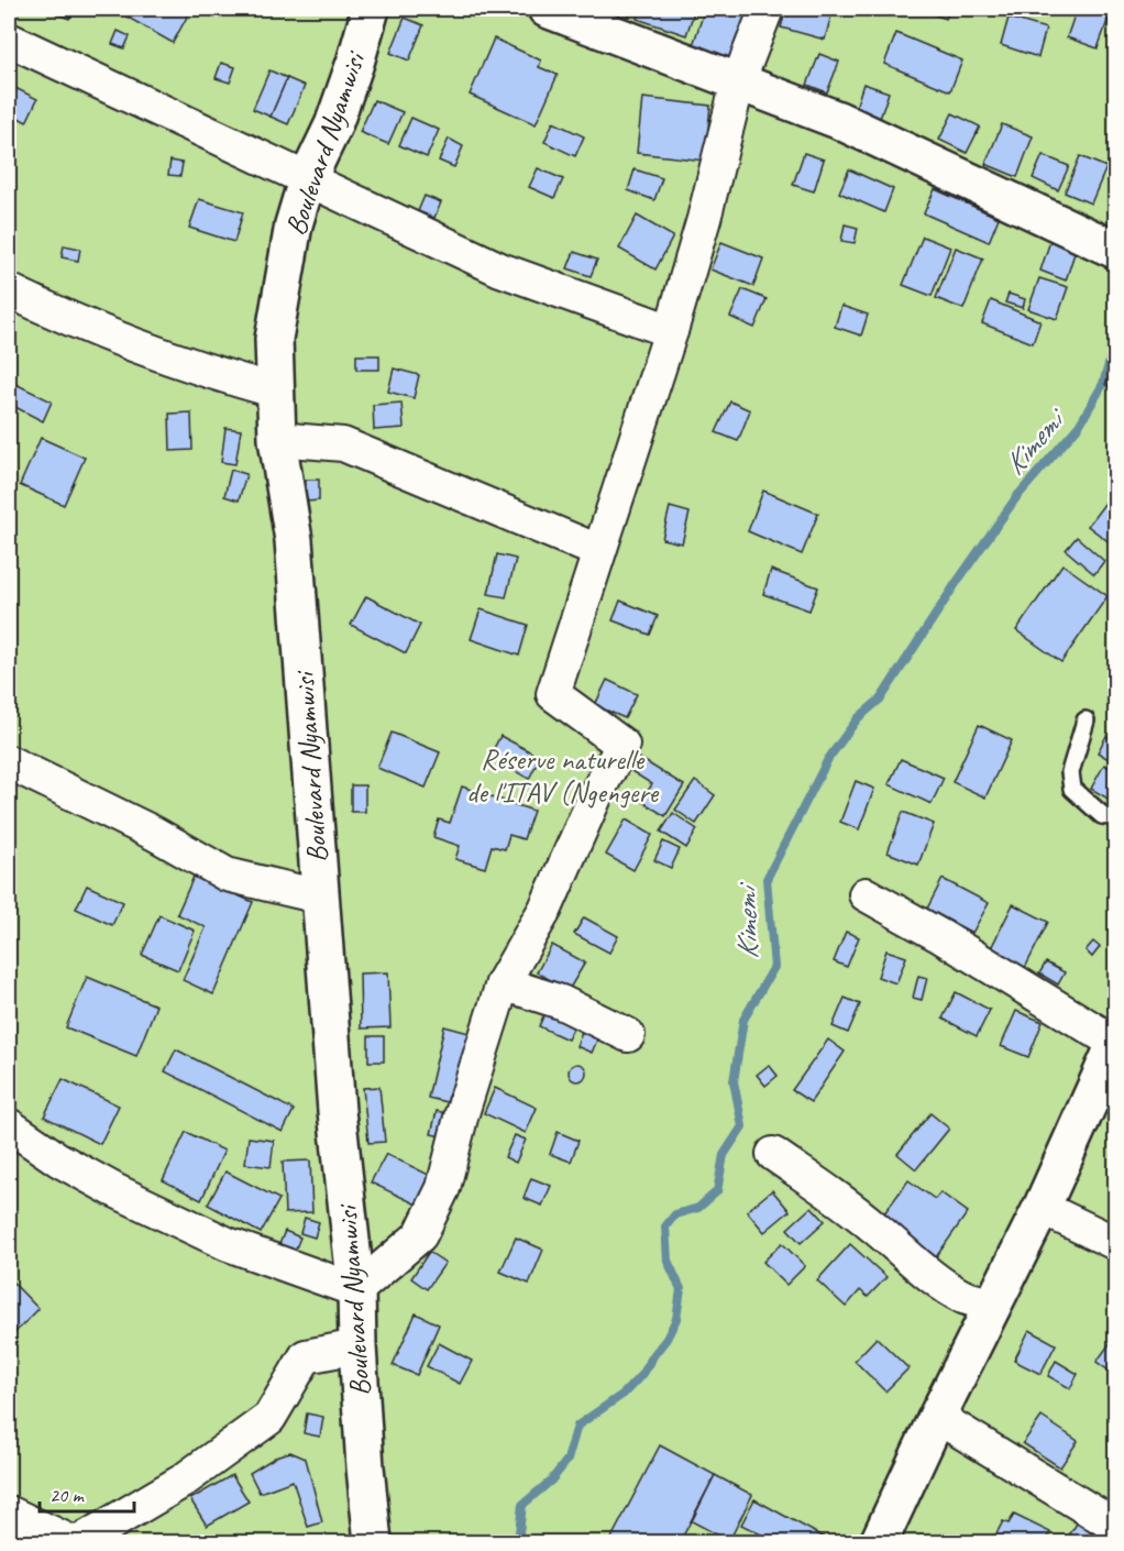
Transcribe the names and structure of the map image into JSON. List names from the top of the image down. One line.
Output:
{"streets":{"main road":["Boulevard Nyamwisi"]},"water":["Kimemi"],"parks":["Réserve naturelle de l'ITAV (Ngengere"],"scale_bar":"20 m"}
